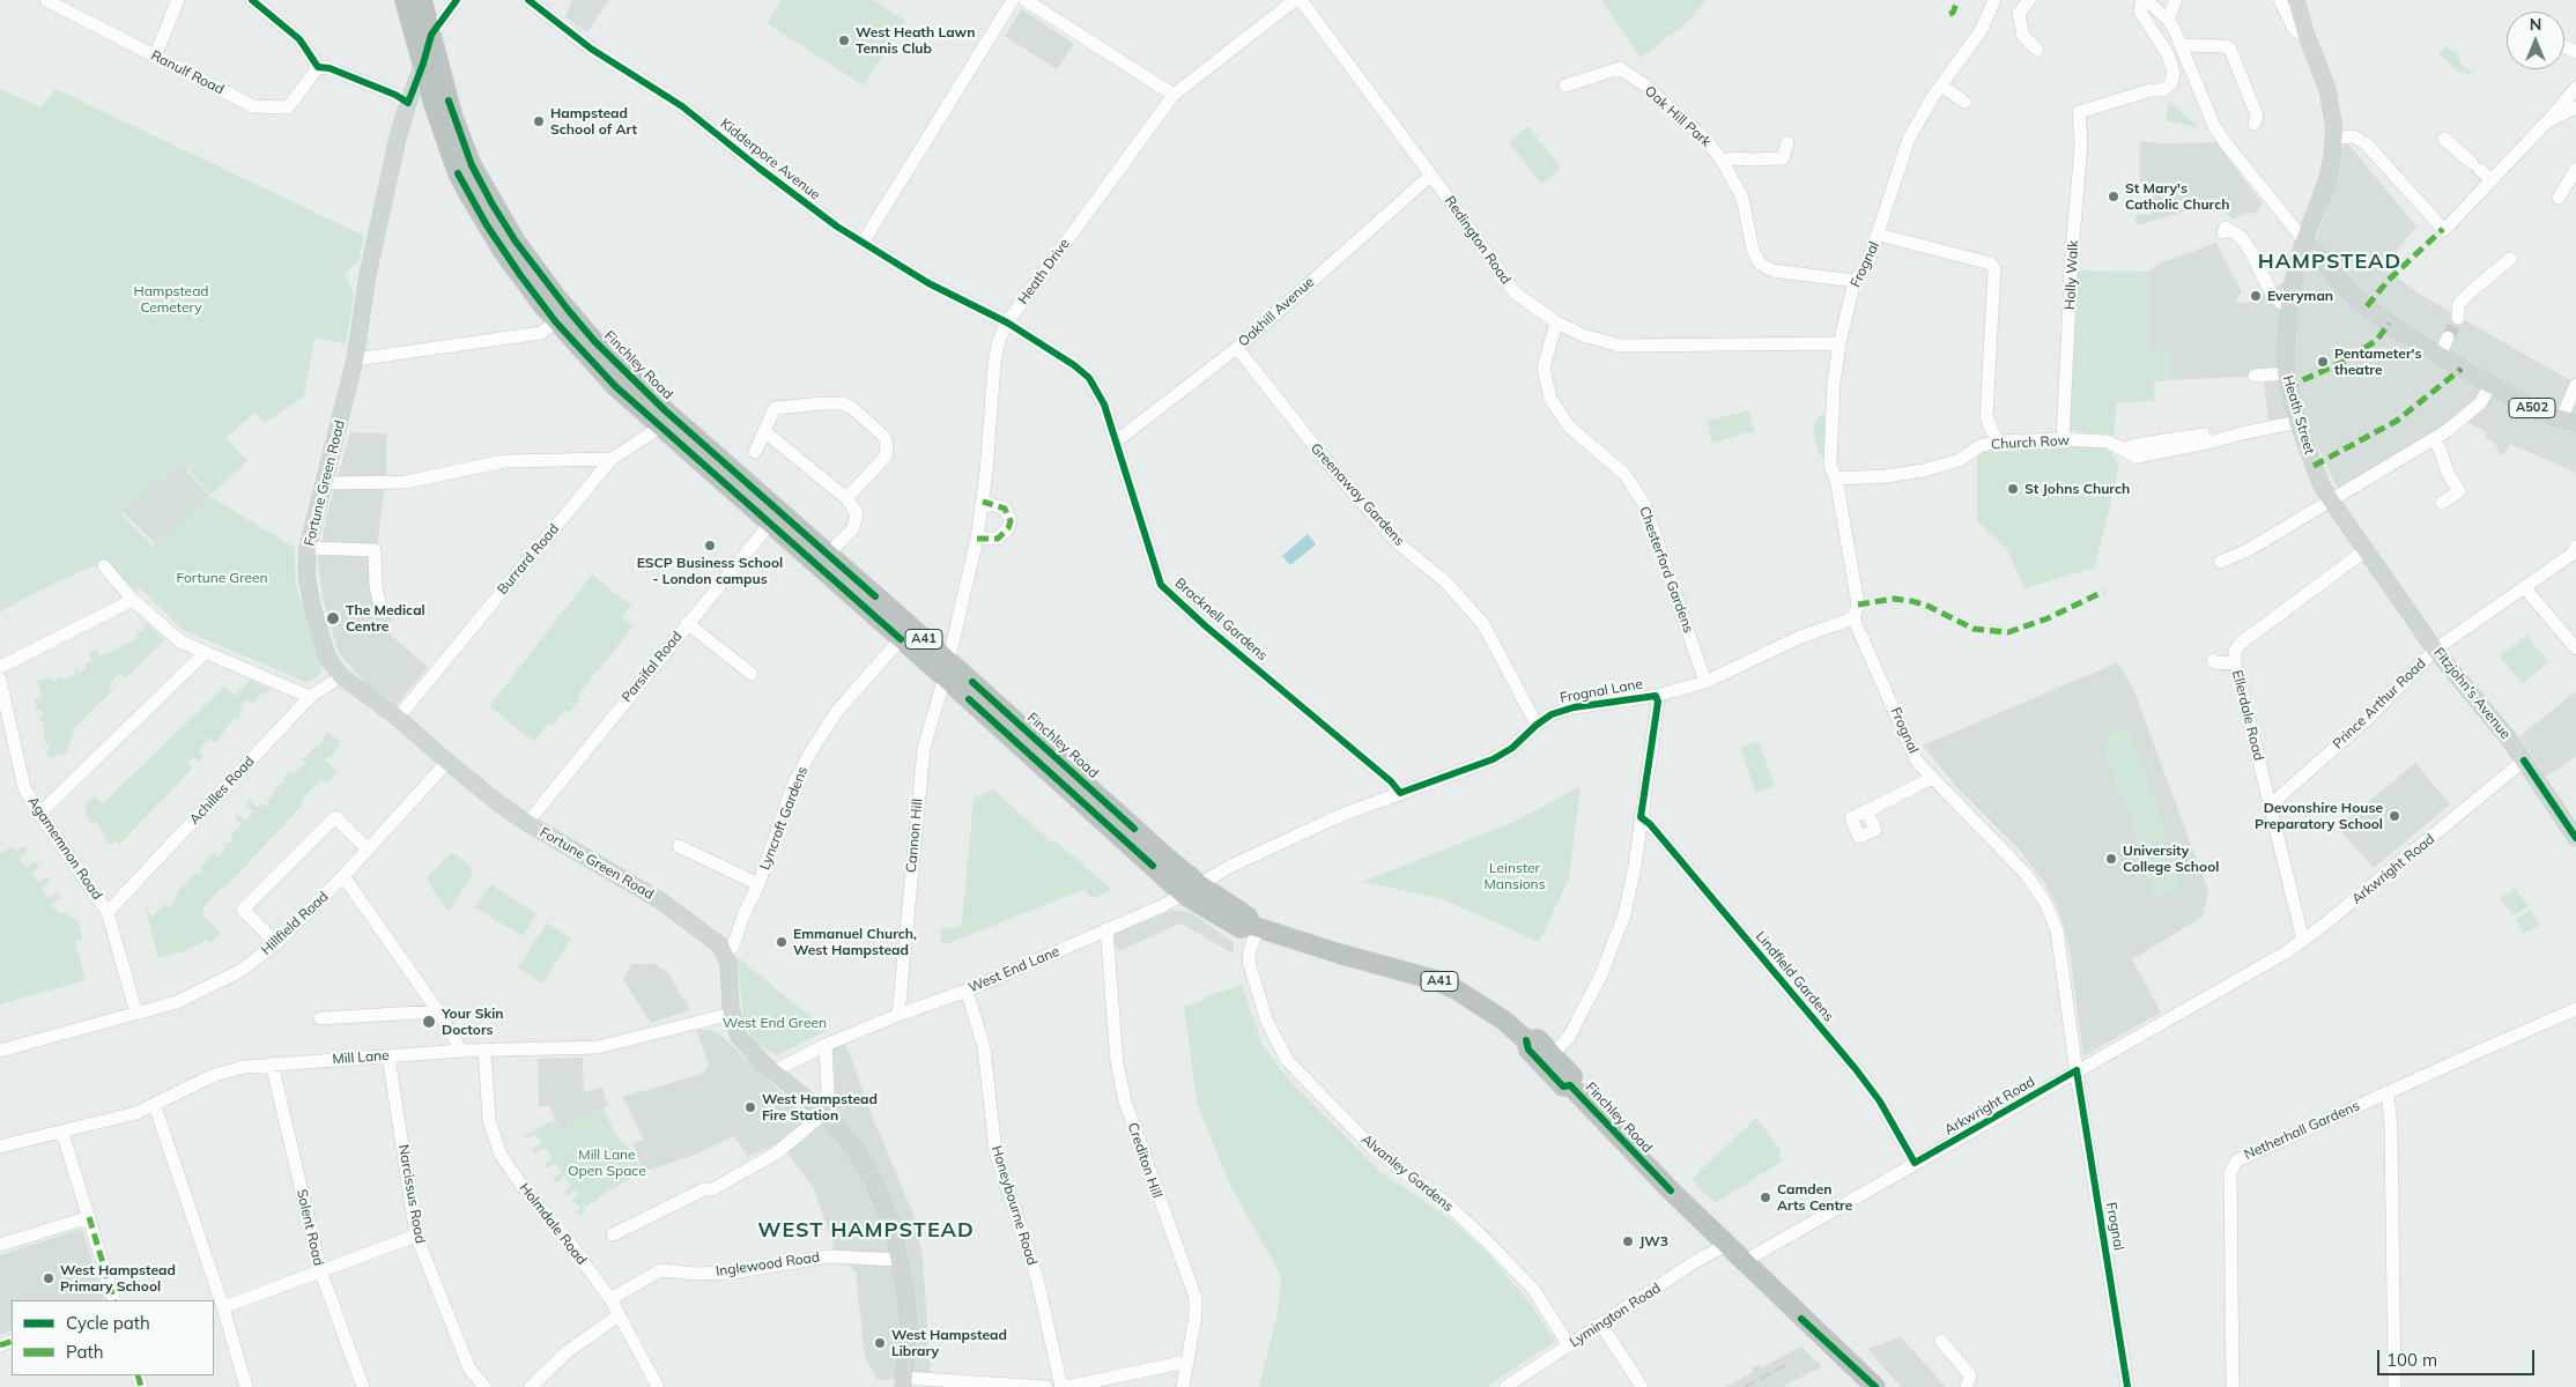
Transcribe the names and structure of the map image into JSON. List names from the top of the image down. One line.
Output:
{"streets":{"highway":["Finchley Road","A41"],"main road":["A502","Heath Street","Fortune Green Road","Fitzjohn's Avenue"],"street":["Ranulf Road","Oak Hill Park","Kidderpore Avenue","Redington Road","Frognal","Heath Drive","Holly Walk","Oakhill Avenue","Church Row","Greenaway Gardens","Burrard Road","Chesterford Gardens","Bracknell Gardens","Parsifal Road","Frognal Lane","Prince Arthur Road","Ellerdale Road","Achilles Road","Lyncroft Gardens","Cannon Hill","Agamemnon Road","Arkwright Road","Hillfield Road","West End Lane","Lindfield Gardens","Mill Lane","Netherhall Gardens","Crediton Hill","Alvanley Gardens","Narcissus Road","Honeybourne Road","Holmdale Road","Solent Road","Inglewood Road","Lymington Road"]},"crossings":[["Oak Hill Park","Frognal"],["Kidderpore Avenue","Heath Drive"],["Kidderpore Avenue","Bracknell Gardens"],["Redington Road","Frognal"],["Redington Road","Oakhill Avenue"],["Redington Road","Chesterford Gardens"],["Frognal","Church Row"],["Frognal","Frognal Lane"],["Frognal","Arkwright Road"],["Heath Drive","Finchley Road"],["Heath Drive","Bracknell Gardens"],["Heath Drive","Cannon Hill"],["Holly Walk","Church Row"],["Oakhill Avenue","Greenaway Gardens"],["Oakhill Avenue","Bracknell Gardens"],["Finchley Road","Fortune Green Road"],["Finchley Road","Burrard Road"],["Finchley Road","Parsifal Road"],["Finchley Road","Frognal Lane"],["Finchley Road","Lyncroft Gardens"],["Finchley Road","Cannon Hill"],["Finchley Road","Arkwright Road"],["Finchley Road","West End Lane"],["Finchley Road","Alvanley Gardens"],["Finchley Road","Lymington Road"],["A502","Heath Street"],["Heath Street","Church Row"],["Heath Street","Fitzjohn's Avenue"],["Heath Street","Ellerdale Road"],["Fortune Green Road","Burrard Road"],["Fortune Green Road","Parsifal Road"],["Fortune Green Road","Achilles Road"],["Fortune Green Road","Lyncroft Gardens"],["Fortune Green Road","Hillfield Road"],["Greenaway Gardens","Frognal Lane"],["Chesterford Gardens","Frognal Lane"],["Bracknell Gardens","Frognal Lane"],["Frognal Lane","West End Lane"],["Fitzjohn's Avenue","Prince Arthur Road"],["Fitzjohn's Avenue","Ellerdale Road"],["Fitzjohn's Avenue","Arkwright Road"],["Prince Arthur Road","Ellerdale Road"],["Ellerdale Road","Arkwright Road"],["Achilles Road","Agamemnon Road"],["Cannon Hill","West End Lane"],["Agamemnon Road","Hillfield Road"],["Arkwright Road","Lindfield Gardens"],["West End Lane","Crediton Hill"],["West End Lane","Honeybourne Road"],["Mill Lane","Narcissus Road"],["Mill Lane","Holmdale Road"],["Mill Lane","Solent Road"],["Alvanley Gardens","Lymington Road"],["Holmdale Road","Inglewood Road"]],"districts":["HAMPSTEAD","WEST HAMPSTEAD"],"parks":["Hampstead Cemetery","Fortune Green","Leinster Mansions","West End Green","Mill Lane Open Space"],"places":["West Heath Lawn Tennis Club","Hampstead School of Art","St Mary's Catholic Church","Everyman","Pentameter's theatre","St Johns Church","ESCP Business School - London campus","The Medical Centre","Devonshire House Preparatory School","University College School","Emmanuel Church, West Hampstead","Your Skin Doctors","West Hampstead Fire Station","Camden Arts Centre","JW3","West Hampstead Primary School","West Hampstead Library"],"legend":["Cycle path","Path"],"scale_bar":"100 m","north":"top"}
